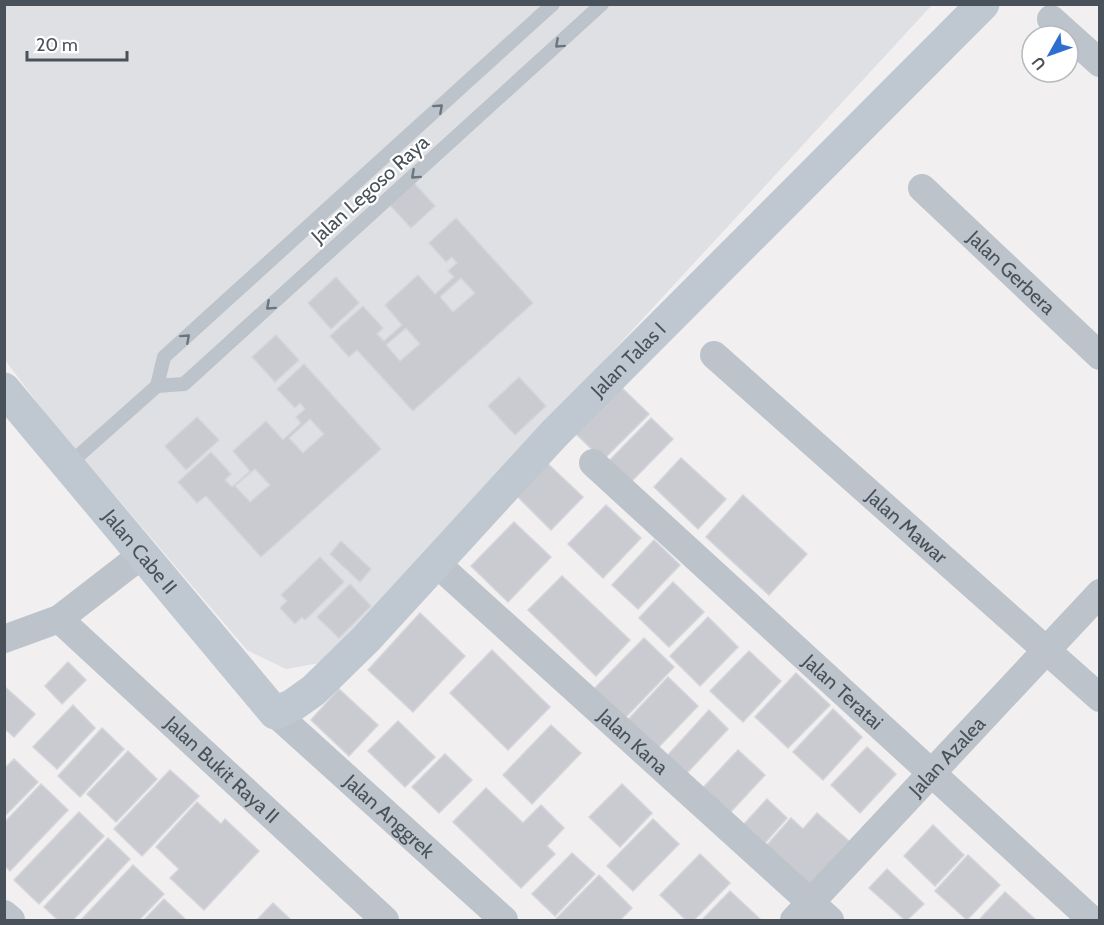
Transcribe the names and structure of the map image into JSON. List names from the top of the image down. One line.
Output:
{"streets":{"street":["Jalan Gerbera","Jalan Talas I","Jalan Mawar","Jalan Cabe II","Jalan Teratai","Jalan Kana","Jalan Azalea","Jalan Bukit Raya II","Jalan Anggrek"],"lane":["Jalan Legoso Raya"]},"crossings":[["Jalan Talas I","Jalan Cabe II"],["Jalan Talas I","Jalan Kana"],["Jalan Talas I","Jalan Anggrek"],["Jalan Mawar","Jalan Azalea"],["Jalan Cabe II","Jalan Anggrek"],["Jalan Teratai","Jalan Azalea"],["Jalan Kana","Jalan Azalea"]],"scale_bar":"20 m","north":"bottom left"}
